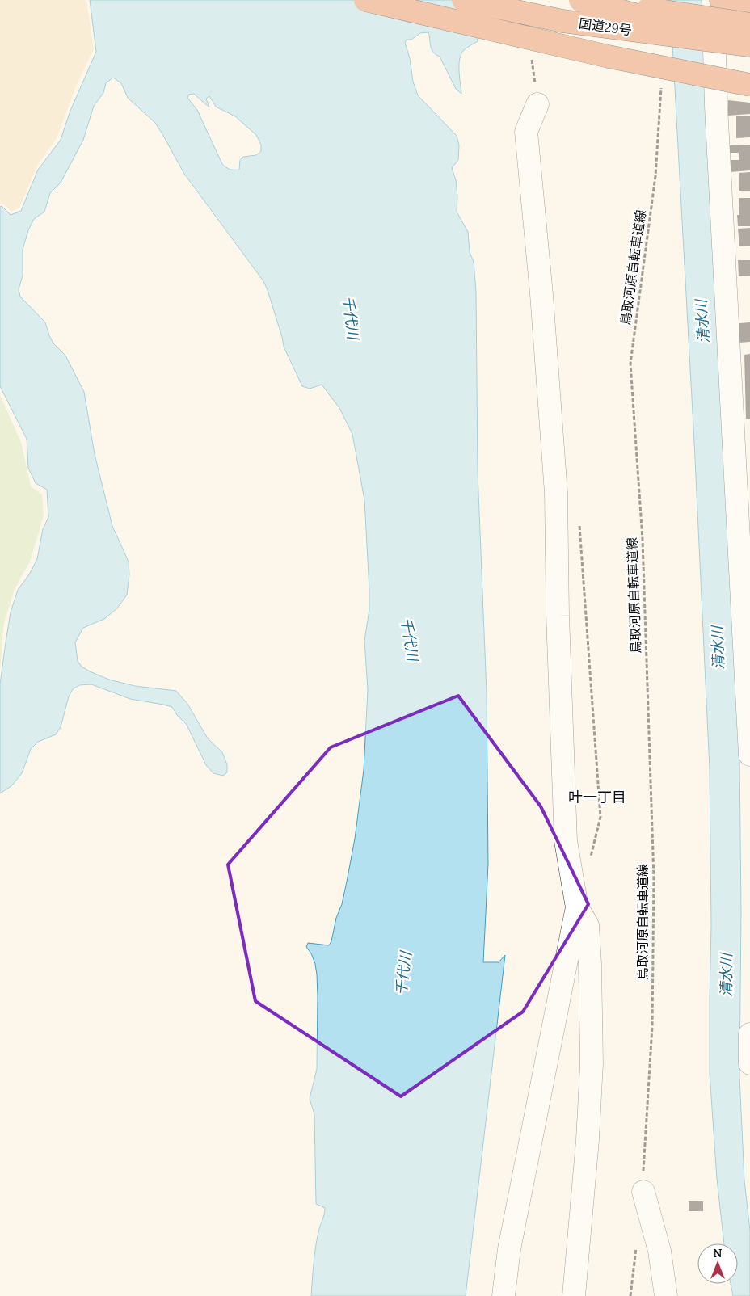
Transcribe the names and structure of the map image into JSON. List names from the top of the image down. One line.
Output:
{"streets":{"highway":["国道29号"],"path":["鳥取河原自転車道線"]},"districts":["叶一丁目"],"water":["千代川","清水川"],"north":"top"}
